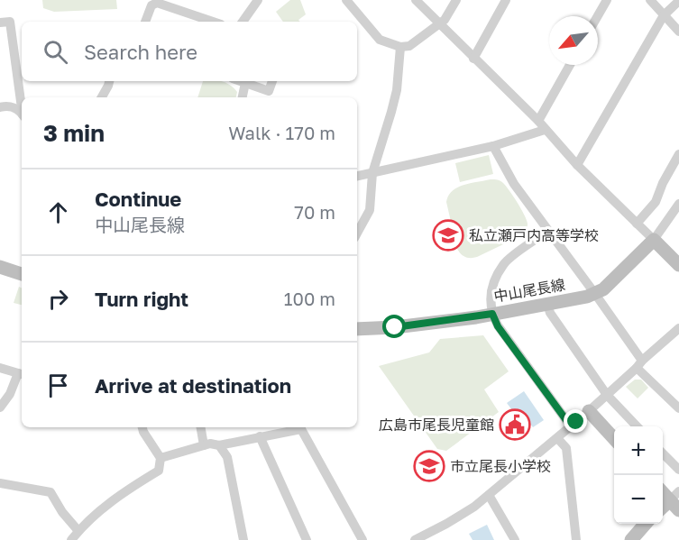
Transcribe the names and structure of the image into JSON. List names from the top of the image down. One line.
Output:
{"streets":{"main road":["中山尾長線"]},"places":{"school or university":["私立瀬戸内高等学校","市立尾長小学校"],"public building":["広島市尾長児童館"]},"north":"bottom left","page":{"search":"Search here","heading":["3 min","Walk · 170 m"],"list":[["Continue","中山尾長線","70 m"],["Turn right","100 m"],"Arrive at destination"],"map_buttons":["+","−"]}}
